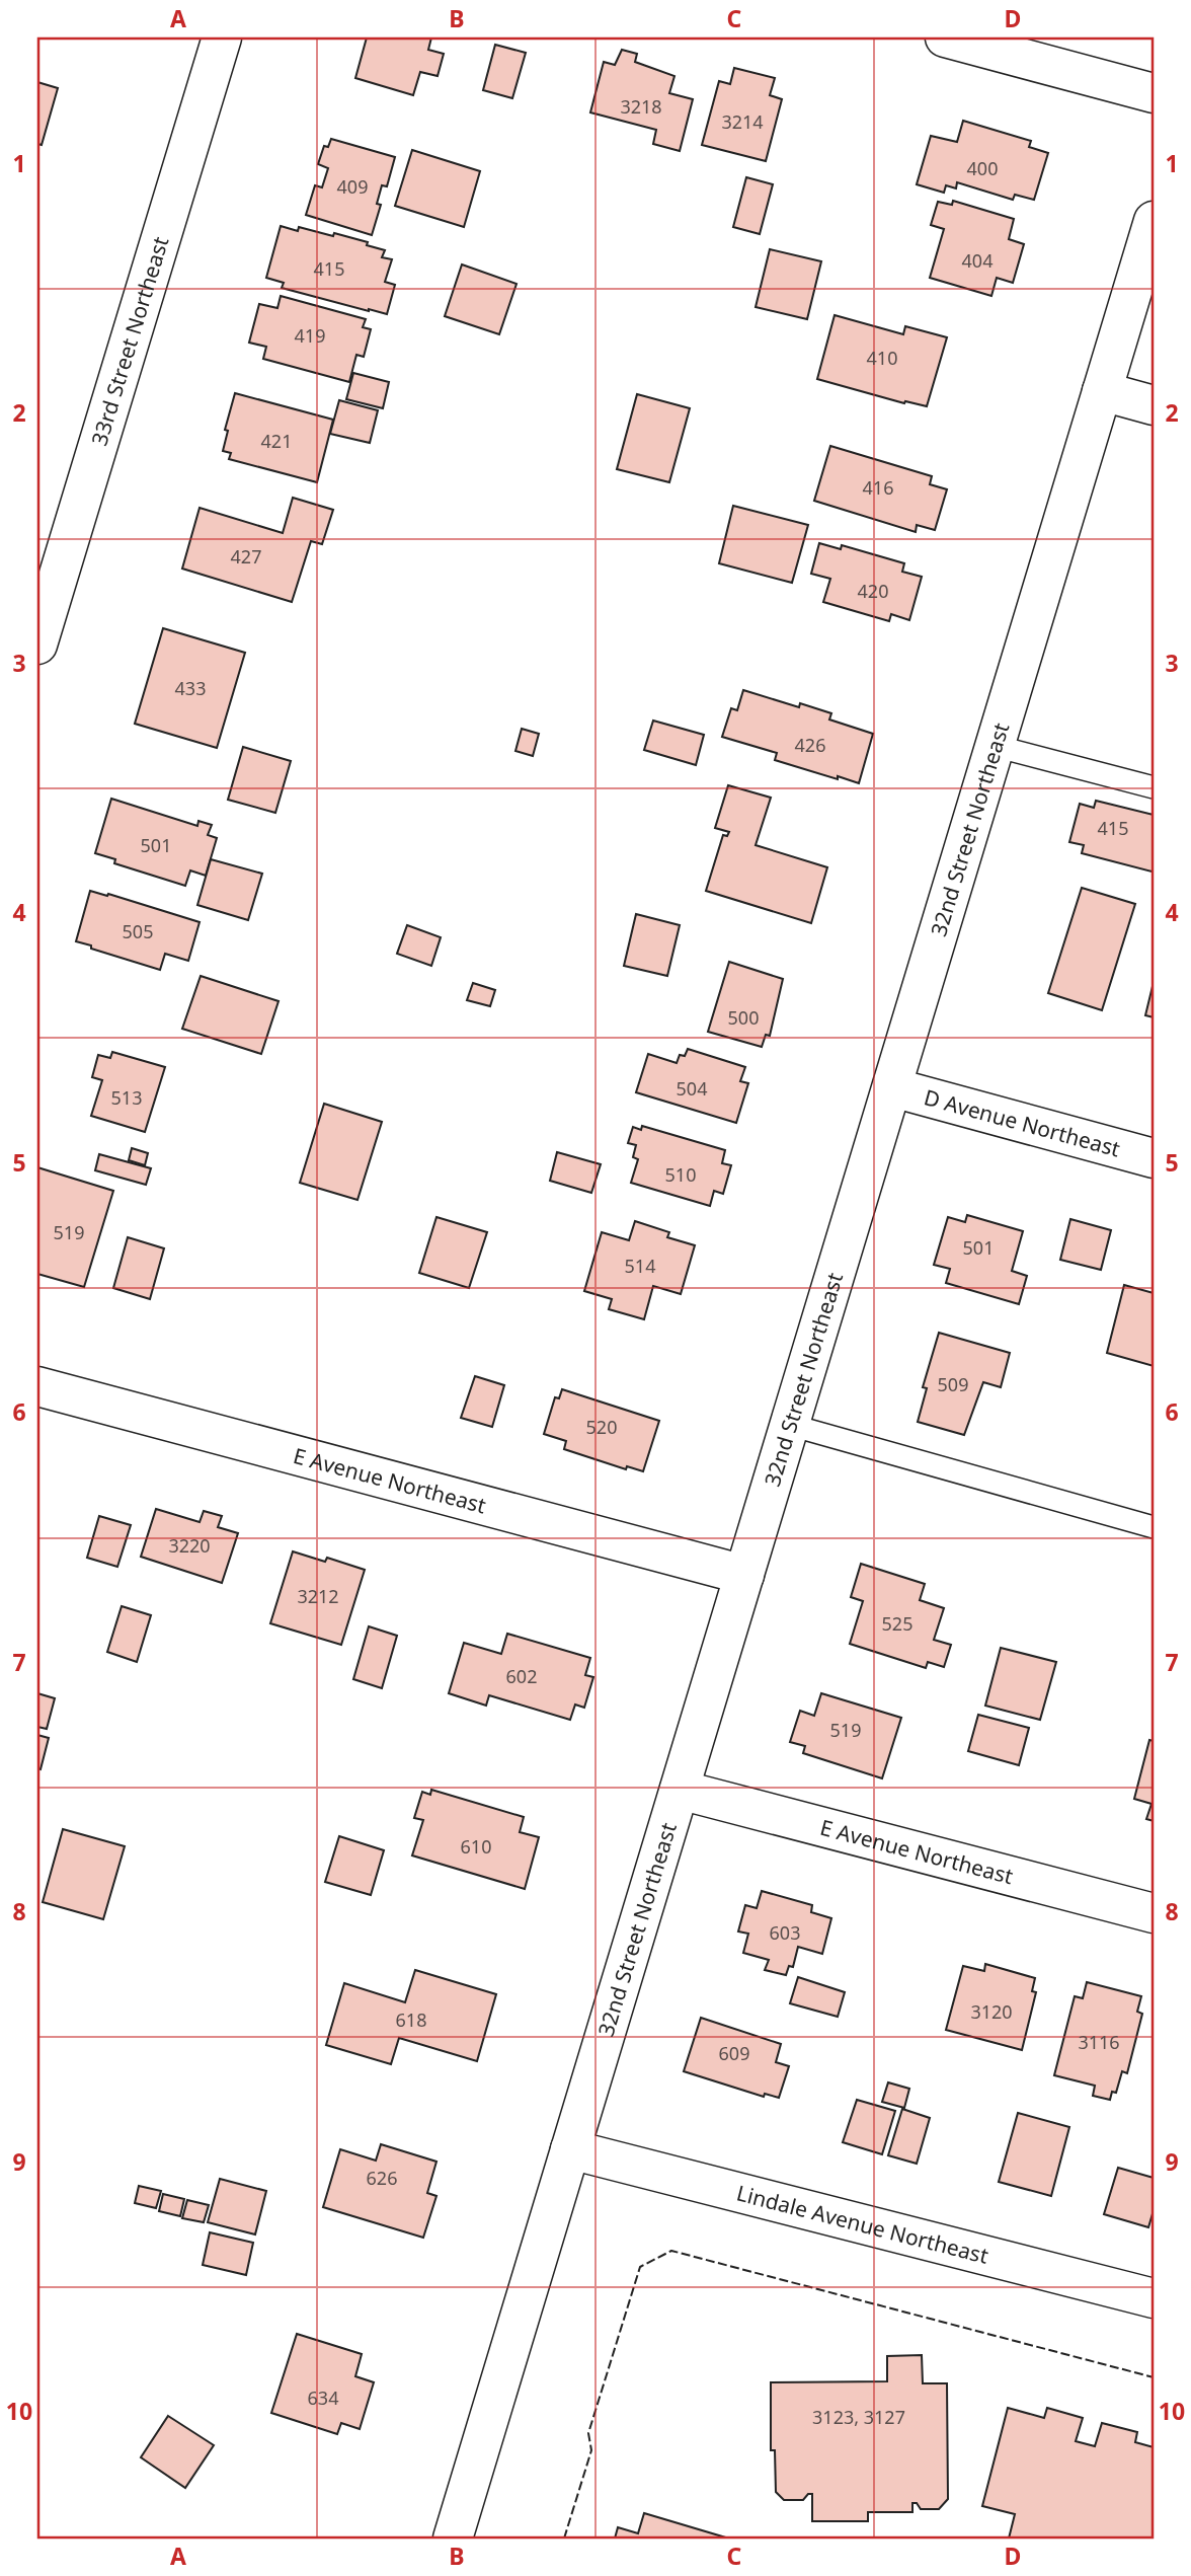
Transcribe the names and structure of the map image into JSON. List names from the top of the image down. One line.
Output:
{"streets":{"street":["33rd Street Northeast","32nd Street Northeast","D Avenue Northeast","E Avenue Northeast","Lindale Avenue Northeast"]},"crossings":[["32nd Street Northeast","D Avenue Northeast"],["32nd Street Northeast","E Avenue Northeast"],["32nd Street Northeast","Lindale Avenue Northeast"]],"house_numbers":["3218","3214","400","409","404","415","419","410","421","416","427","420","433","426","415","501","505","500","504","513","510","519","501","514","509","520","3220","3212","525","602","519","610","603","3120","618","3116","609","626","634","3123, 3127"],"grid":{"columns":["A","B","C","D"],"rows":["1","2","3","4","5","6","7","8","9","10"]}}
